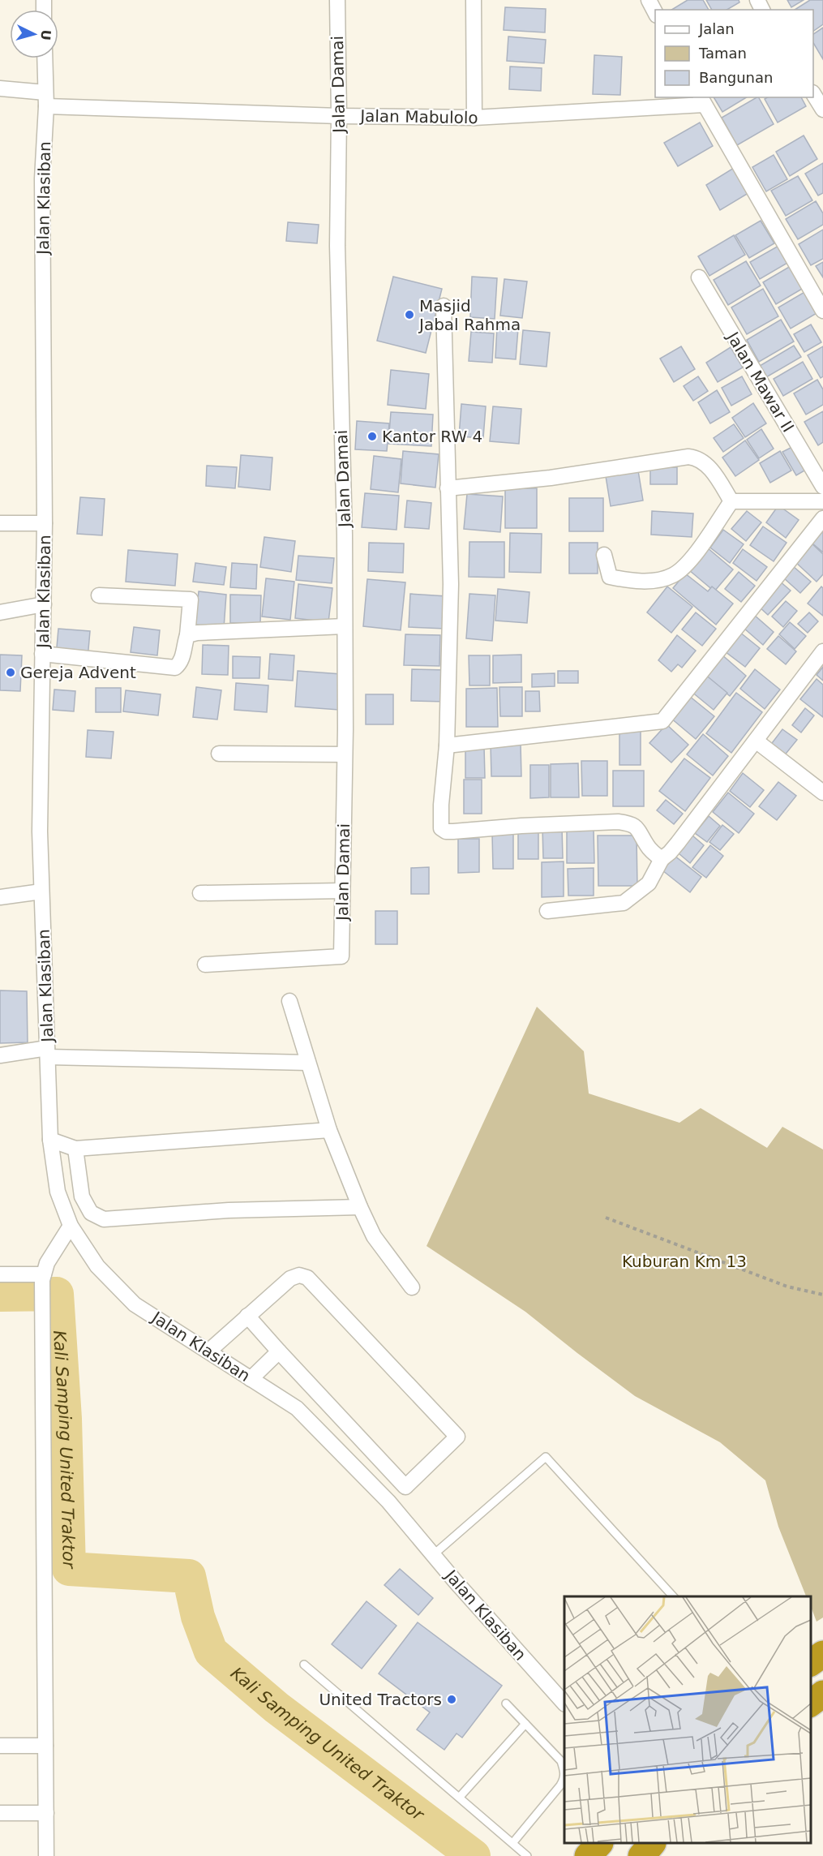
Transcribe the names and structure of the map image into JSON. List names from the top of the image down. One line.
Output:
{"streets":{"street":["Jalan Damai","Jalan Mabulolo","Jalan Klasiban","Jalan Mawar II"]},"crossings":[["Jalan Damai","Jalan Mabulolo"],["Jalan Mabulolo","Jalan Klasiban"]],"water":["Kali Samping United Traktor"],"parks":["Kuburan Km 13"],"places":["Masjid Jabal Rahma","Kantor RW 4","Gereja Advent","United Tractors"],"legend":["Jalan","Taman","Bangunan"],"north":"right"}
